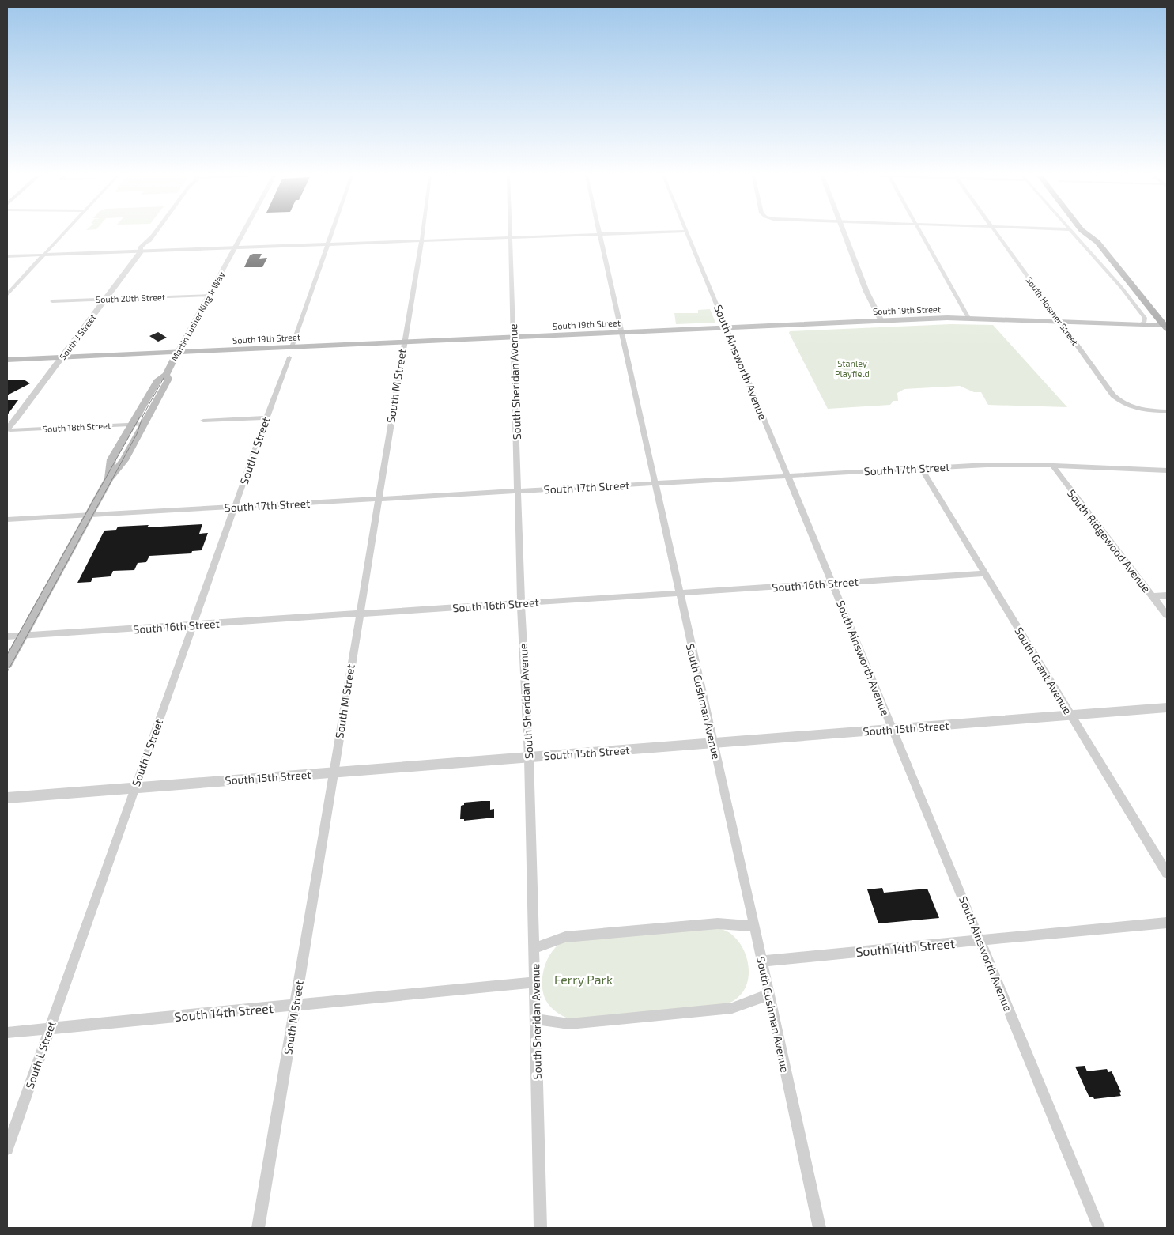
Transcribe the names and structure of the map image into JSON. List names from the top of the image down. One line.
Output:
{"streets":{"main road":["South 19th Street","Martin Luther King Jr Way"],"street":["South 20th Street","South Hosmer Street","South J Street","South Ainsworth Avenue","South Sheridan Avenue","South M Street","South 18th Street","South L Street","South 17th Street","South Ridgewood Avenue","South 16th Street","South Grant Avenue","South Cushman Avenue","South 15th Street","South 14th Street"]},"crossings":[["South 20th Street","Martin Luther King Jr Way"],["South 20th Street","South J Street"],["South 19th Street","South Hosmer Street"],["South 19th Street","Martin Luther King Jr Way"],["South 19th Street","South J Street"],["South 19th Street","South Ainsworth Avenue"],["South 19th Street","South Sheridan Avenue"],["South 19th Street","South M Street"],["South 19th Street","South Cushman Avenue"],["Martin Luther King Jr Way","South 18th Street"],["Martin Luther King Jr Way","South 17th Street"],["Martin Luther King Jr Way","South 16th Street"],["South J Street","South 18th Street"],["South Ainsworth Avenue","South 17th Street"],["South Ainsworth Avenue","South 16th Street"],["South Ainsworth Avenue","South 15th Street"],["South Ainsworth Avenue","South 14th Street"],["South Sheridan Avenue","South 17th Street"],["South Sheridan Avenue","South 16th Street"],["South Sheridan Avenue","South 15th Street"],["South Sheridan Avenue","South 14th Street"],["South M Street","South 17th Street"],["South M Street","South 16th Street"],["South M Street","South 15th Street"],["South M Street","South 14th Street"],["South L Street","South 17th Street"],["South L Street","South 16th Street"],["South L Street","South 15th Street"],["South L Street","South 14th Street"],["South 17th Street","South Ridgewood Avenue"],["South 17th Street","South Grant Avenue"],["South 17th Street","South Cushman Avenue"],["South 16th Street","South Grant Avenue"],["South 16th Street","South Cushman Avenue"],["South Grant Avenue","South 15th Street"],["South Cushman Avenue","South 15th Street"],["South Cushman Avenue","South 14th Street"]],"parks":["Stanley Playfield","Ferry Park"]}
